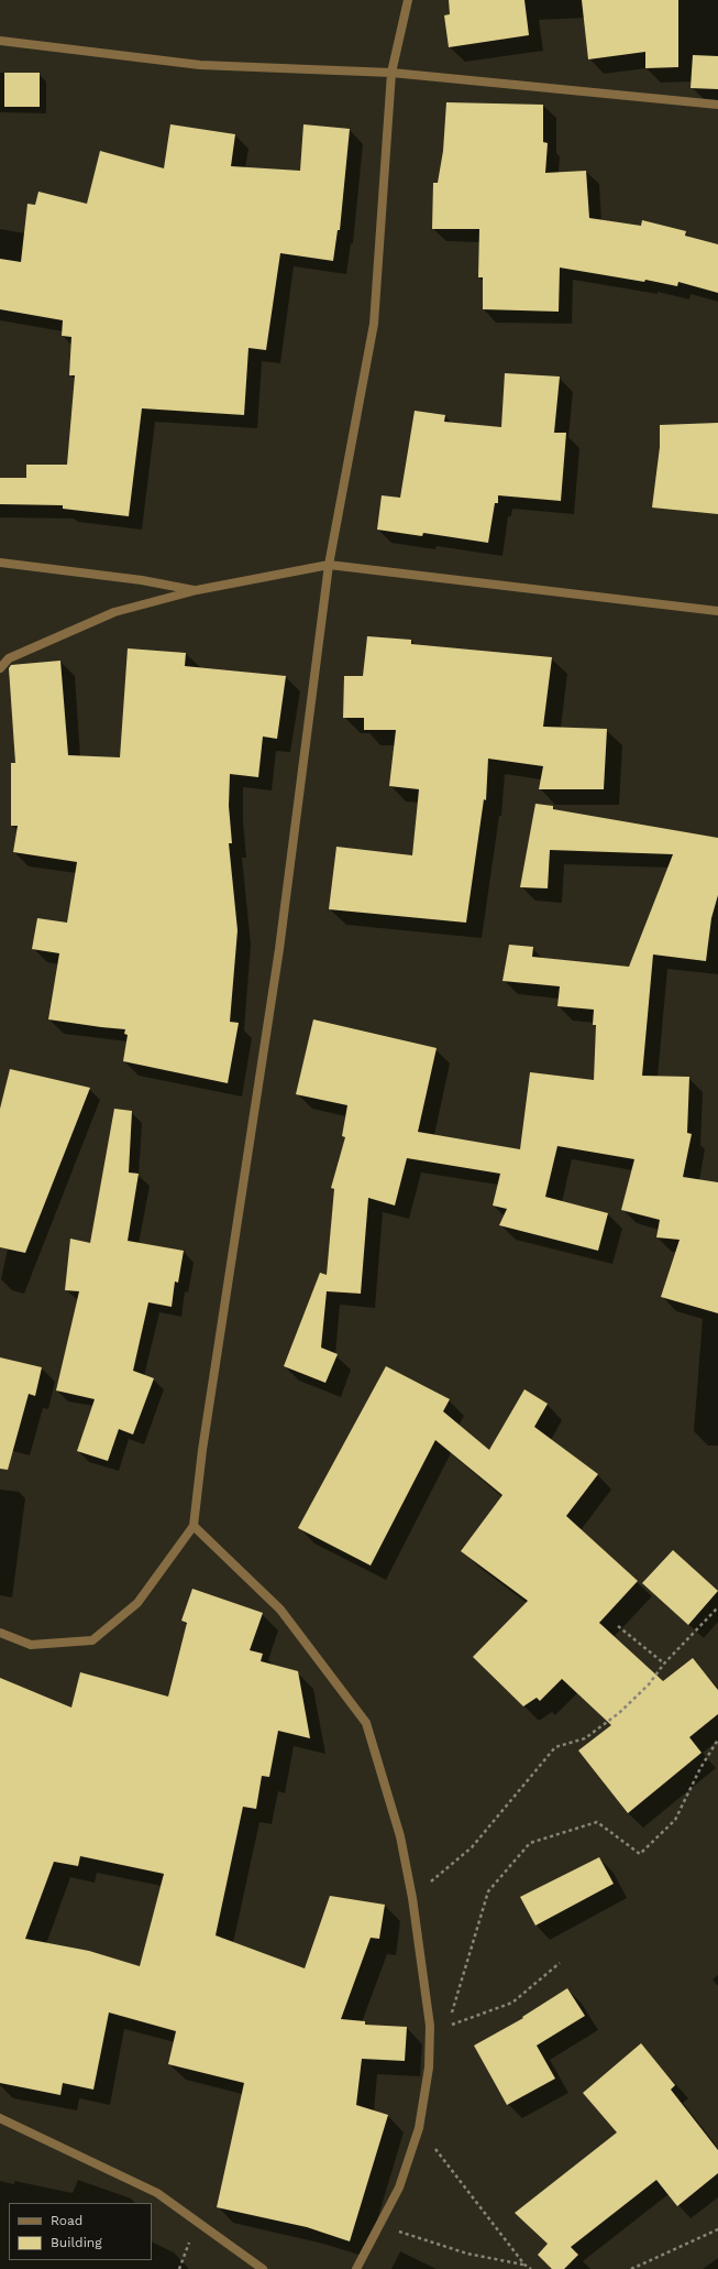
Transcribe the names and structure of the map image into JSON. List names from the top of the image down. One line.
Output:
{"legend":["Road","Building"]}
